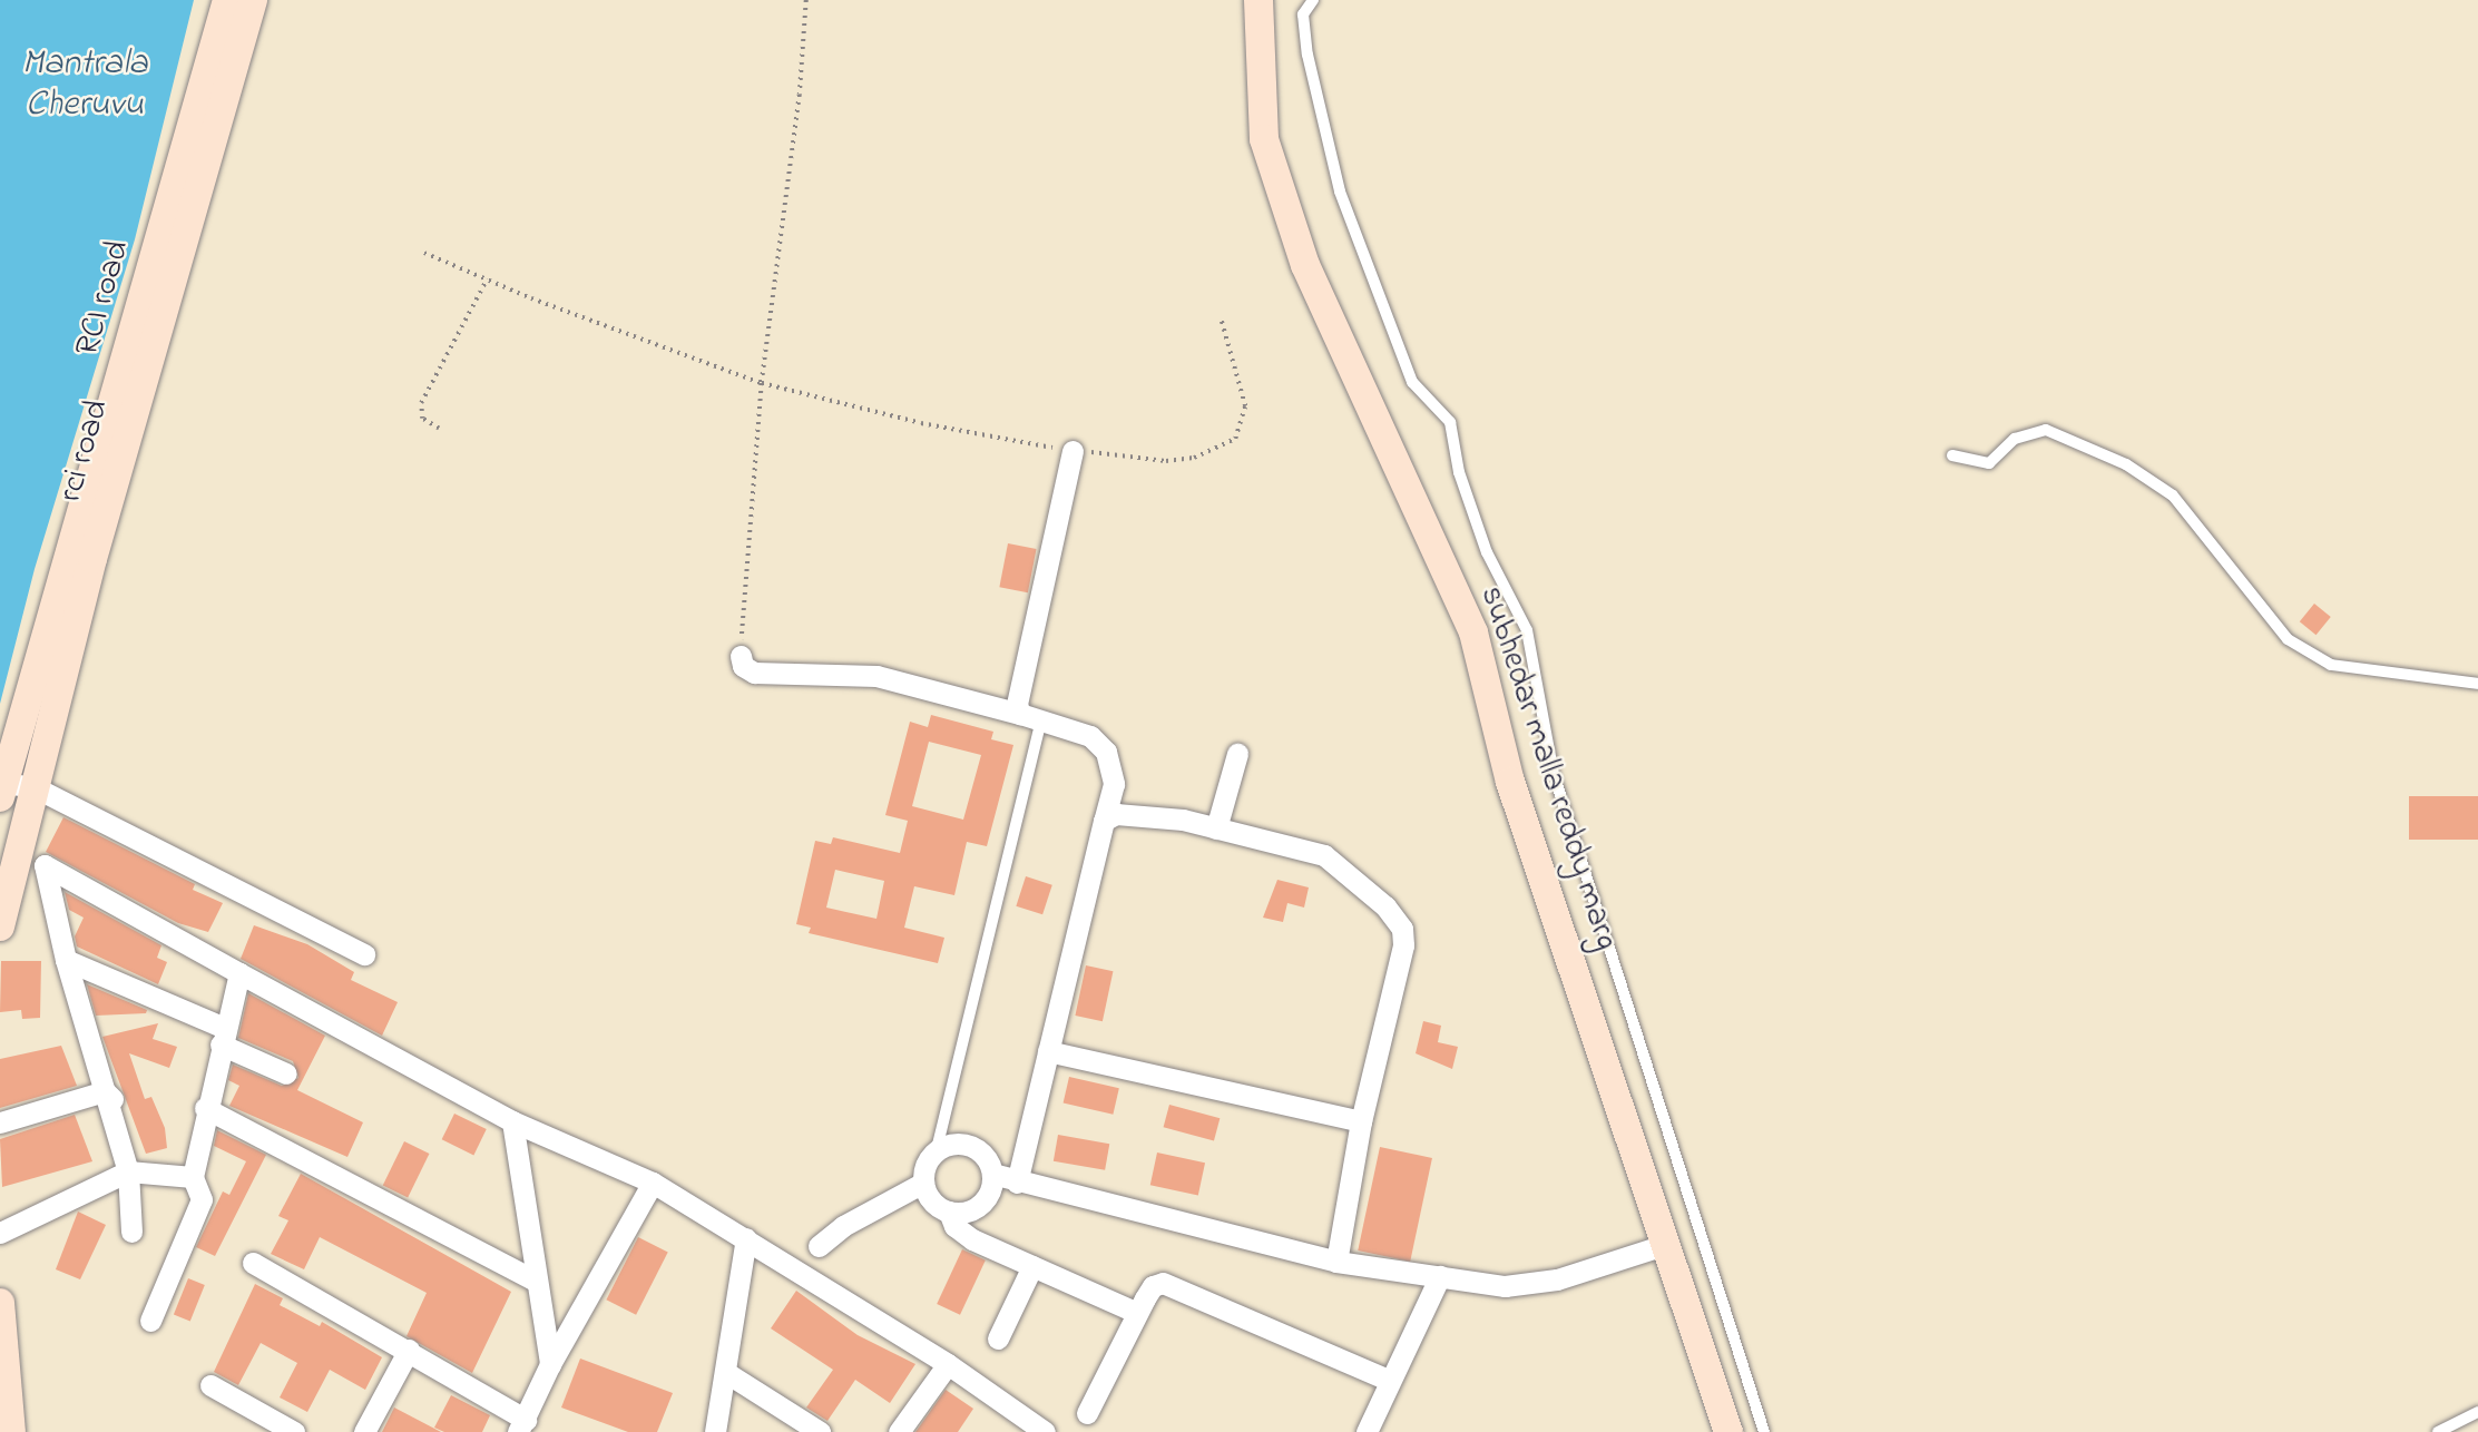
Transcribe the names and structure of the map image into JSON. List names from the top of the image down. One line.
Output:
{"streets":{"main road":["RCI road","rci road","subhedar malla reddy marg"]},"water":["Mantrala Cheruvu"]}
